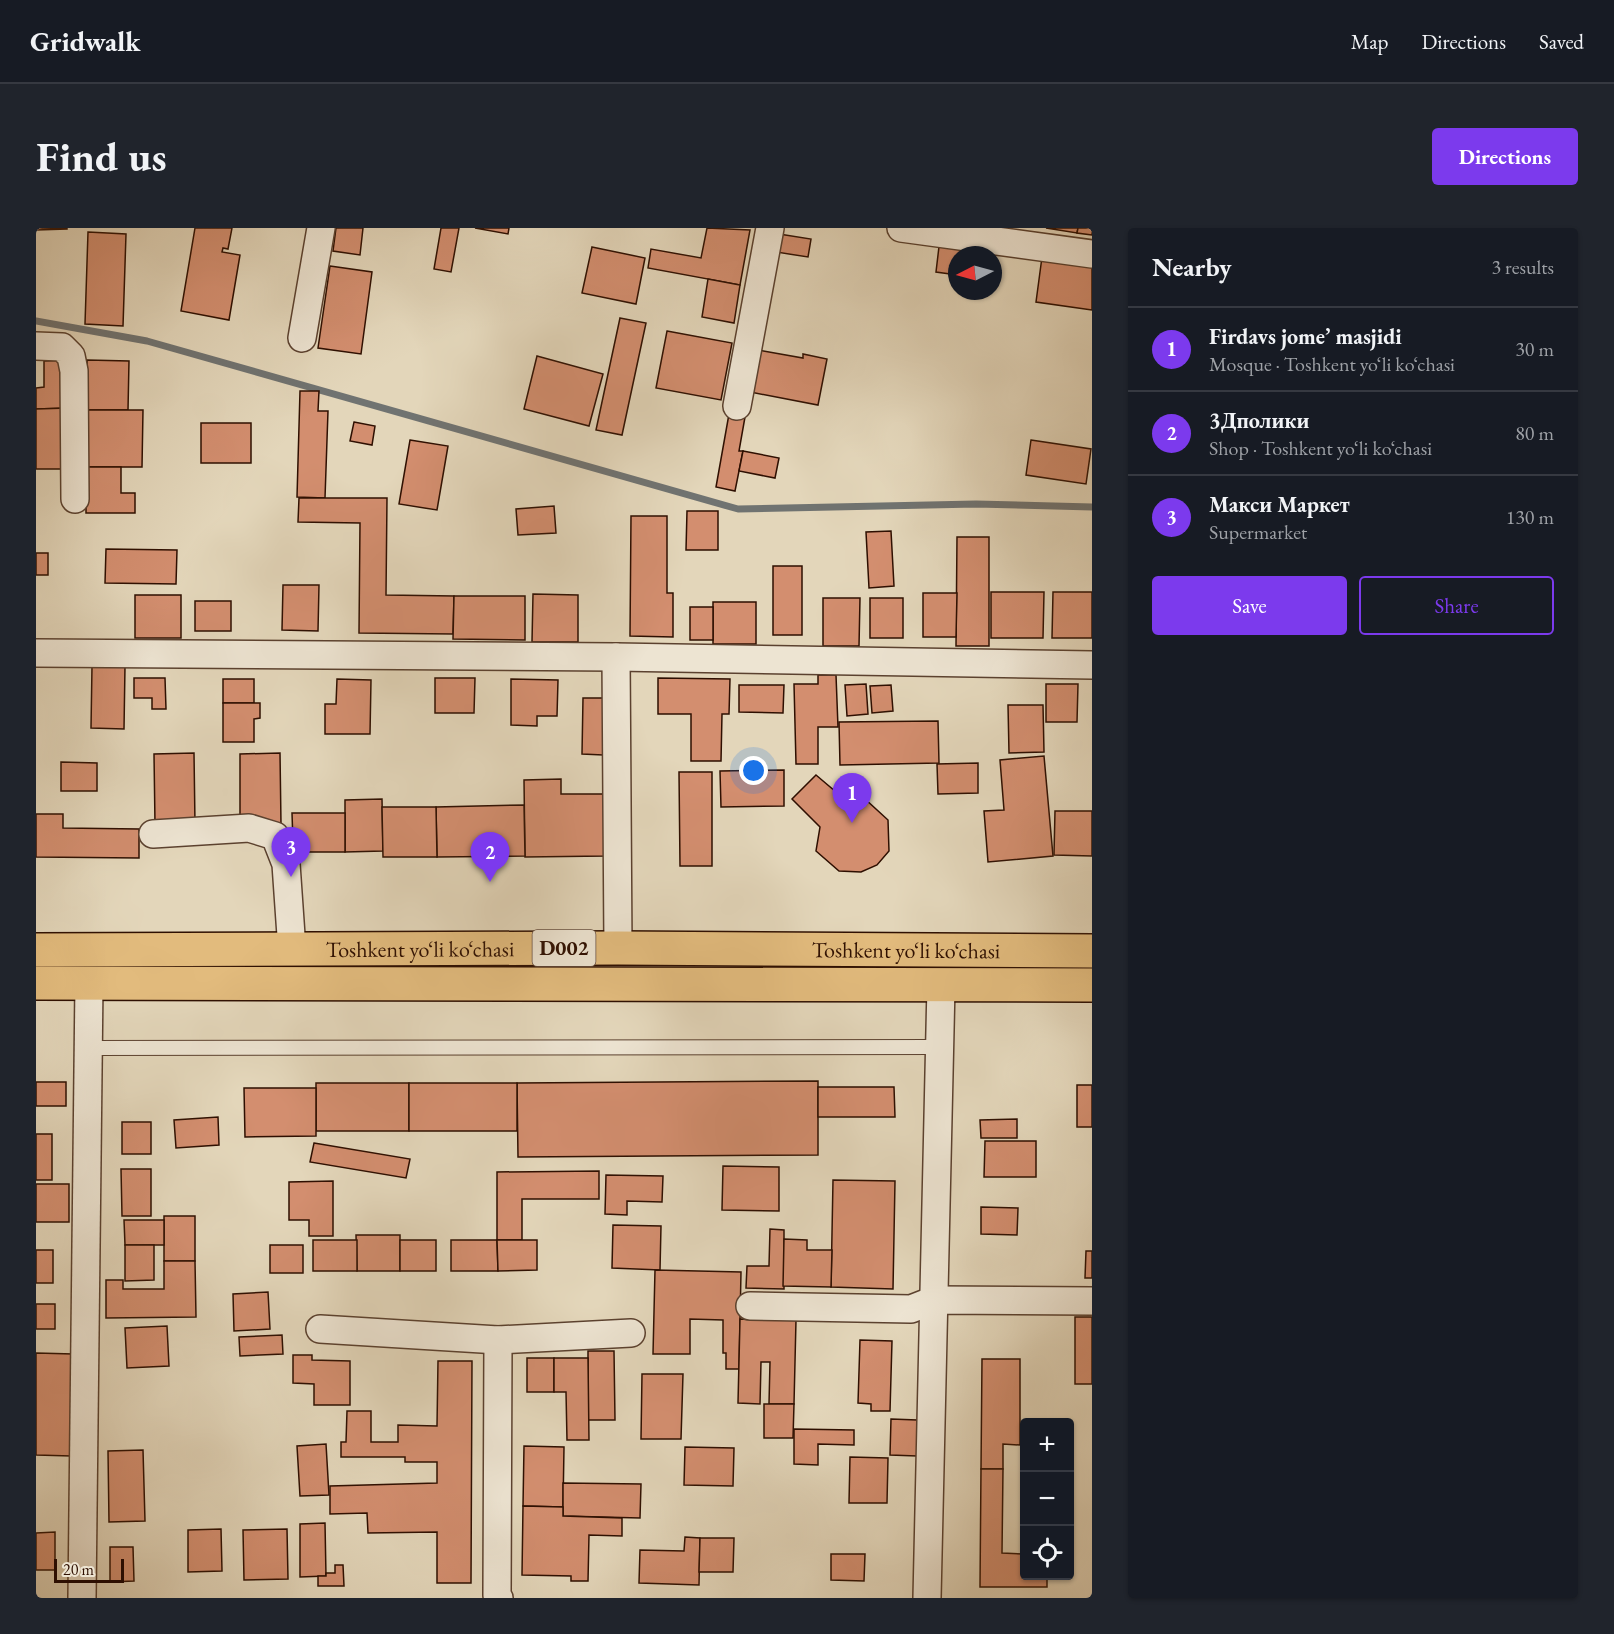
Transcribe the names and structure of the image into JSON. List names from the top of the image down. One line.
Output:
{"streets":{"highway":["D002","Toshkent yo‘li ko‘chasi"]},"scale_bar":"20 m","north":"left","page":{"header":"Gridwalk","nav":["Map","Directions","Saved"],"buttons":["Directions",["Save","Share"]],"title":"Find us","heading":["Nearby","3 results"],"list":[{"mark":"1","name":"Firdavs jome’ masjidi","note":"Mosque · Toshkent yo‘li ko‘chasi","value":"30 m"},{"mark":"2","name":"3Дполики","note":"Shop · Toshkent yo‘li ko‘chasi","value":"80 m"},{"mark":"3","name":"Макси Маркет","note":"Supermarket","value":"130 m"}],"pins":["1","3","2"],"map_buttons":["+","−"],"scale":"20 m"}}
